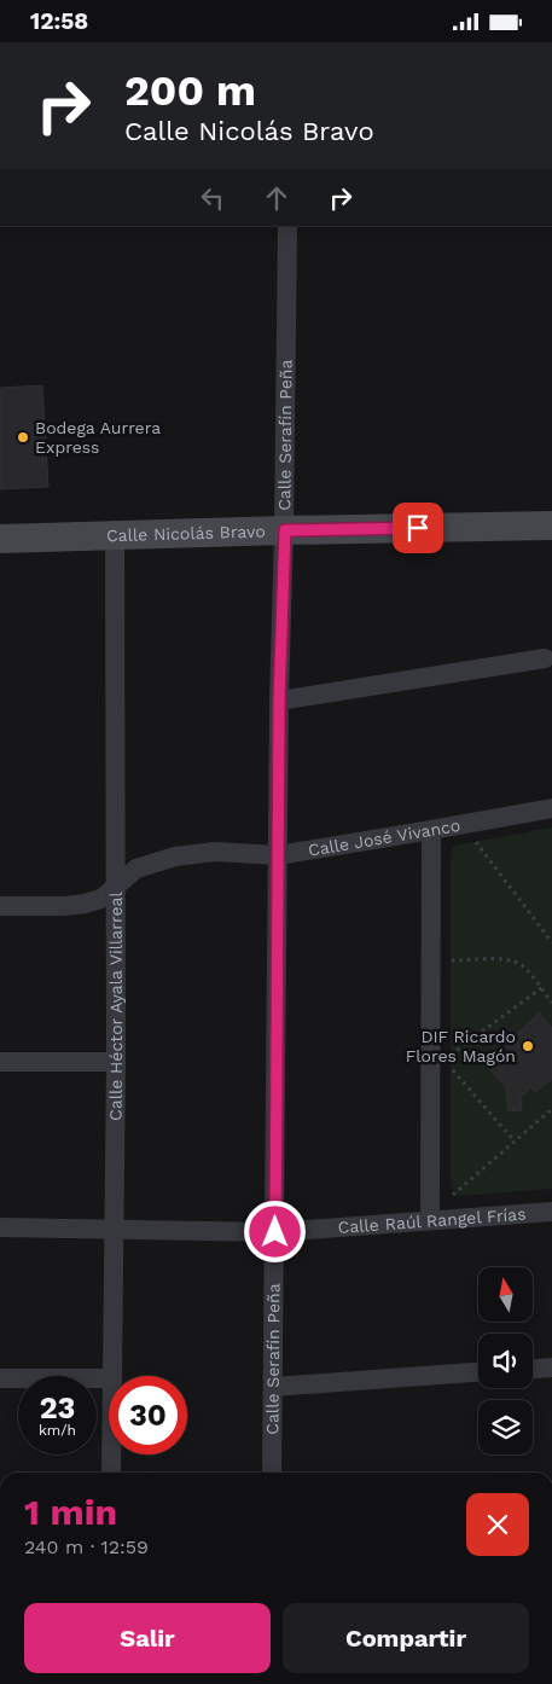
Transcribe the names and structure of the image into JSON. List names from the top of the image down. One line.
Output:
{"streets":{"street":["Calle Serafín Peña","Calle Nicolás Bravo","Calle José Vivanco","Calle Héctor Ayala Villarreal","Calle Raúl Rangel Frías"]},"crossings":[["Calle Serafín Peña","Calle Nicolás Bravo"],["Calle Serafín Peña","Calle José Vivanco"],["Calle Serafín Peña","Calle Raúl Rangel Frías"],["Calle Nicolás Bravo","Calle Héctor Ayala Villarreal"],["Calle José Vivanco","Calle Héctor Ayala Villarreal"],["Calle Héctor Ayala Villarreal","Calle Raúl Rangel Frías"]],"places":["Bodega Aurrera Express","DIF Ricardo Flores Magón"],"north":"top","page":{"status":"12:58","turn":["200 m","Calle Nicolás Bravo"],"speed":"23 km/h","limit":"30","heading":["1 min","240 m · 12:59"],"buttons":["Salir","Compartir"]}}
